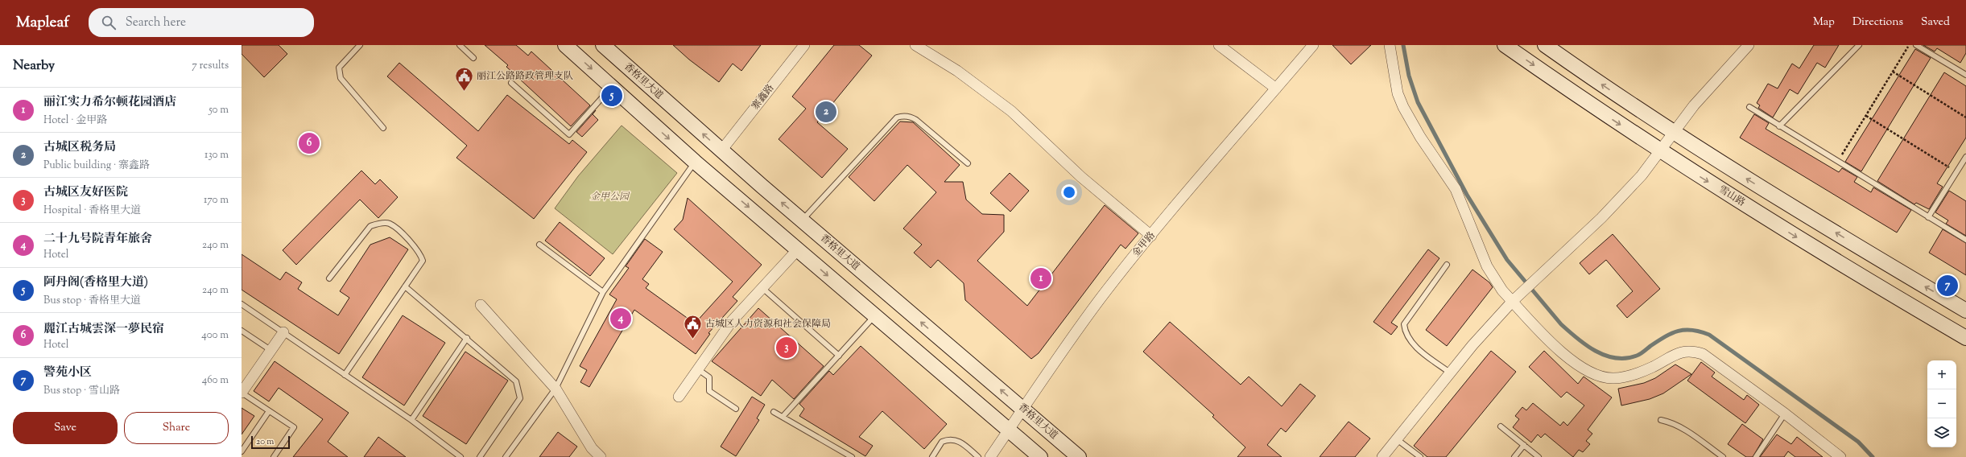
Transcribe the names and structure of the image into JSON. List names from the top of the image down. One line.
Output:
{"streets":{"main road":["香格里大道","雪山路"],"street":["寨鑫路","金甲路"]},"crossings":[["香格里大道","寨鑫路"],["香格里大道","金甲路"]],"parks":["金甲公园"],"places":{"public building":["丽江公路路政管理支队","古城区人力资源和社会保障局"]},"scale_bar":"20 m","page":{"header":"Mapleaf","search":"Search here","nav":["Map","Directions","Saved"],"heading":["Nearby","7 results"],"pins":["5","2","6","1","7","4","3"],"list":[{"mark":"1","name":"丽江实力希尔顿花园酒店","note":"Hotel · 金甲路","value":"50 m"},{"mark":"2","name":"古城区税务局","note":"Public building · 寨鑫路","value":"130 m"},{"mark":"3","name":"古城区友好医院","note":"Hospital · 香格里大道","value":"170 m"},{"mark":"4","name":"二十九号院青年旅舍","note":"Hotel","value":"240 m"},{"mark":"5","name":"阿丹阁(香格里大道)","note":"Bus stop · 香格里大道","value":"240 m"},{"mark":"6","name":"麗江古城雲深一夢民宿","note":"Hotel","value":"400 m"},{"mark":"7","name":"警苑小区","note":"Bus stop · 雪山路","value":"460 m"}],"map_buttons":["+","−"],"buttons":["Save","Share"],"scale":"20 m"}}
